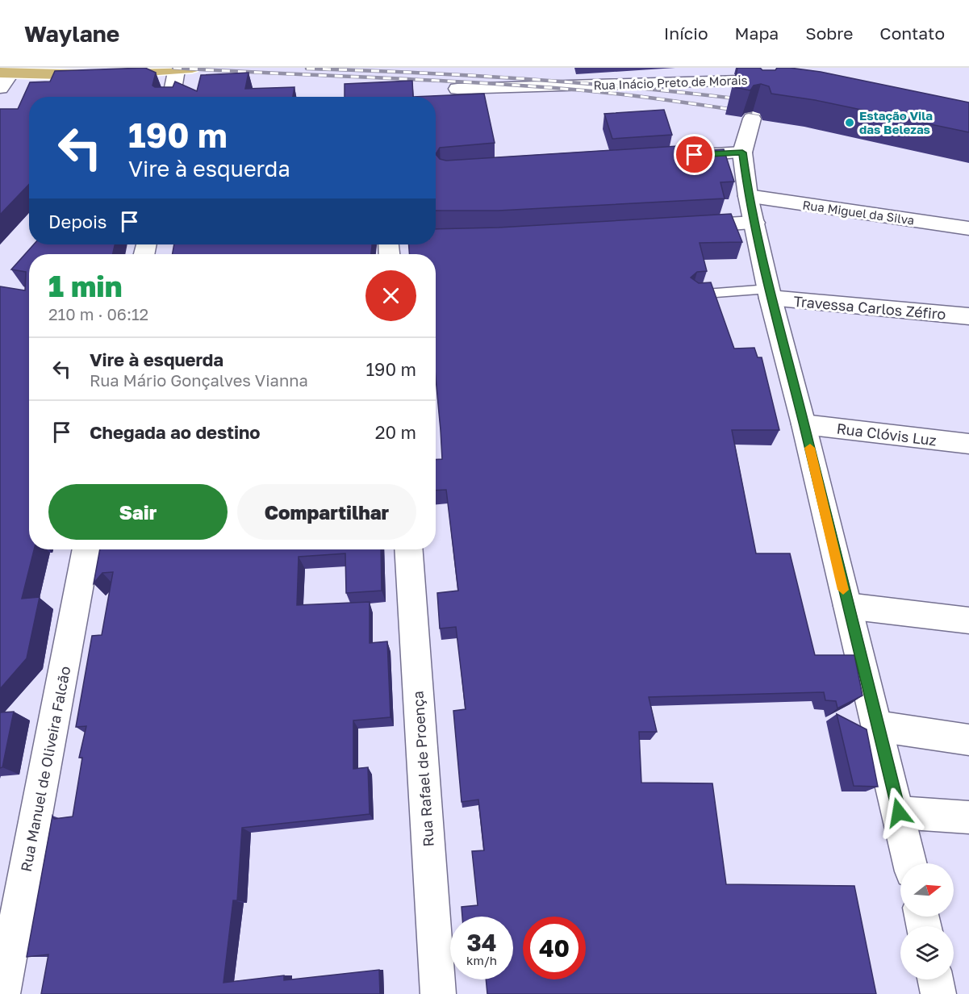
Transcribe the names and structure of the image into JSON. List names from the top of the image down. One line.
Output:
{"streets":{"street":["Rua Inácio Preto de Morais","Rua Miguel da Silva","Travessa Carlos Zéfiro","Rua Clóvis Luz","Rua Manuel de Oliveira Falcão","Rua Rafael de Proença"]},"places":["Estação Vila das Belezas"],"north":"right","page":{"header":"Waylane","nav":["Início","Mapa","Sobre","Contato"],"turn":["190 m","Vire à esquerda"],"then":"Depois","heading":["1 min","210 m · 06:12"],"list":[{"name":"Vire à esquerda","note":"Rua Mário Gonçalves Vianna","value":"190 m"},{"name":"Chegada ao destino","value":"20 m"}],"buttons":["Sair","Compartilhar"],"speed":"34 km/h","limit":"40"}}
